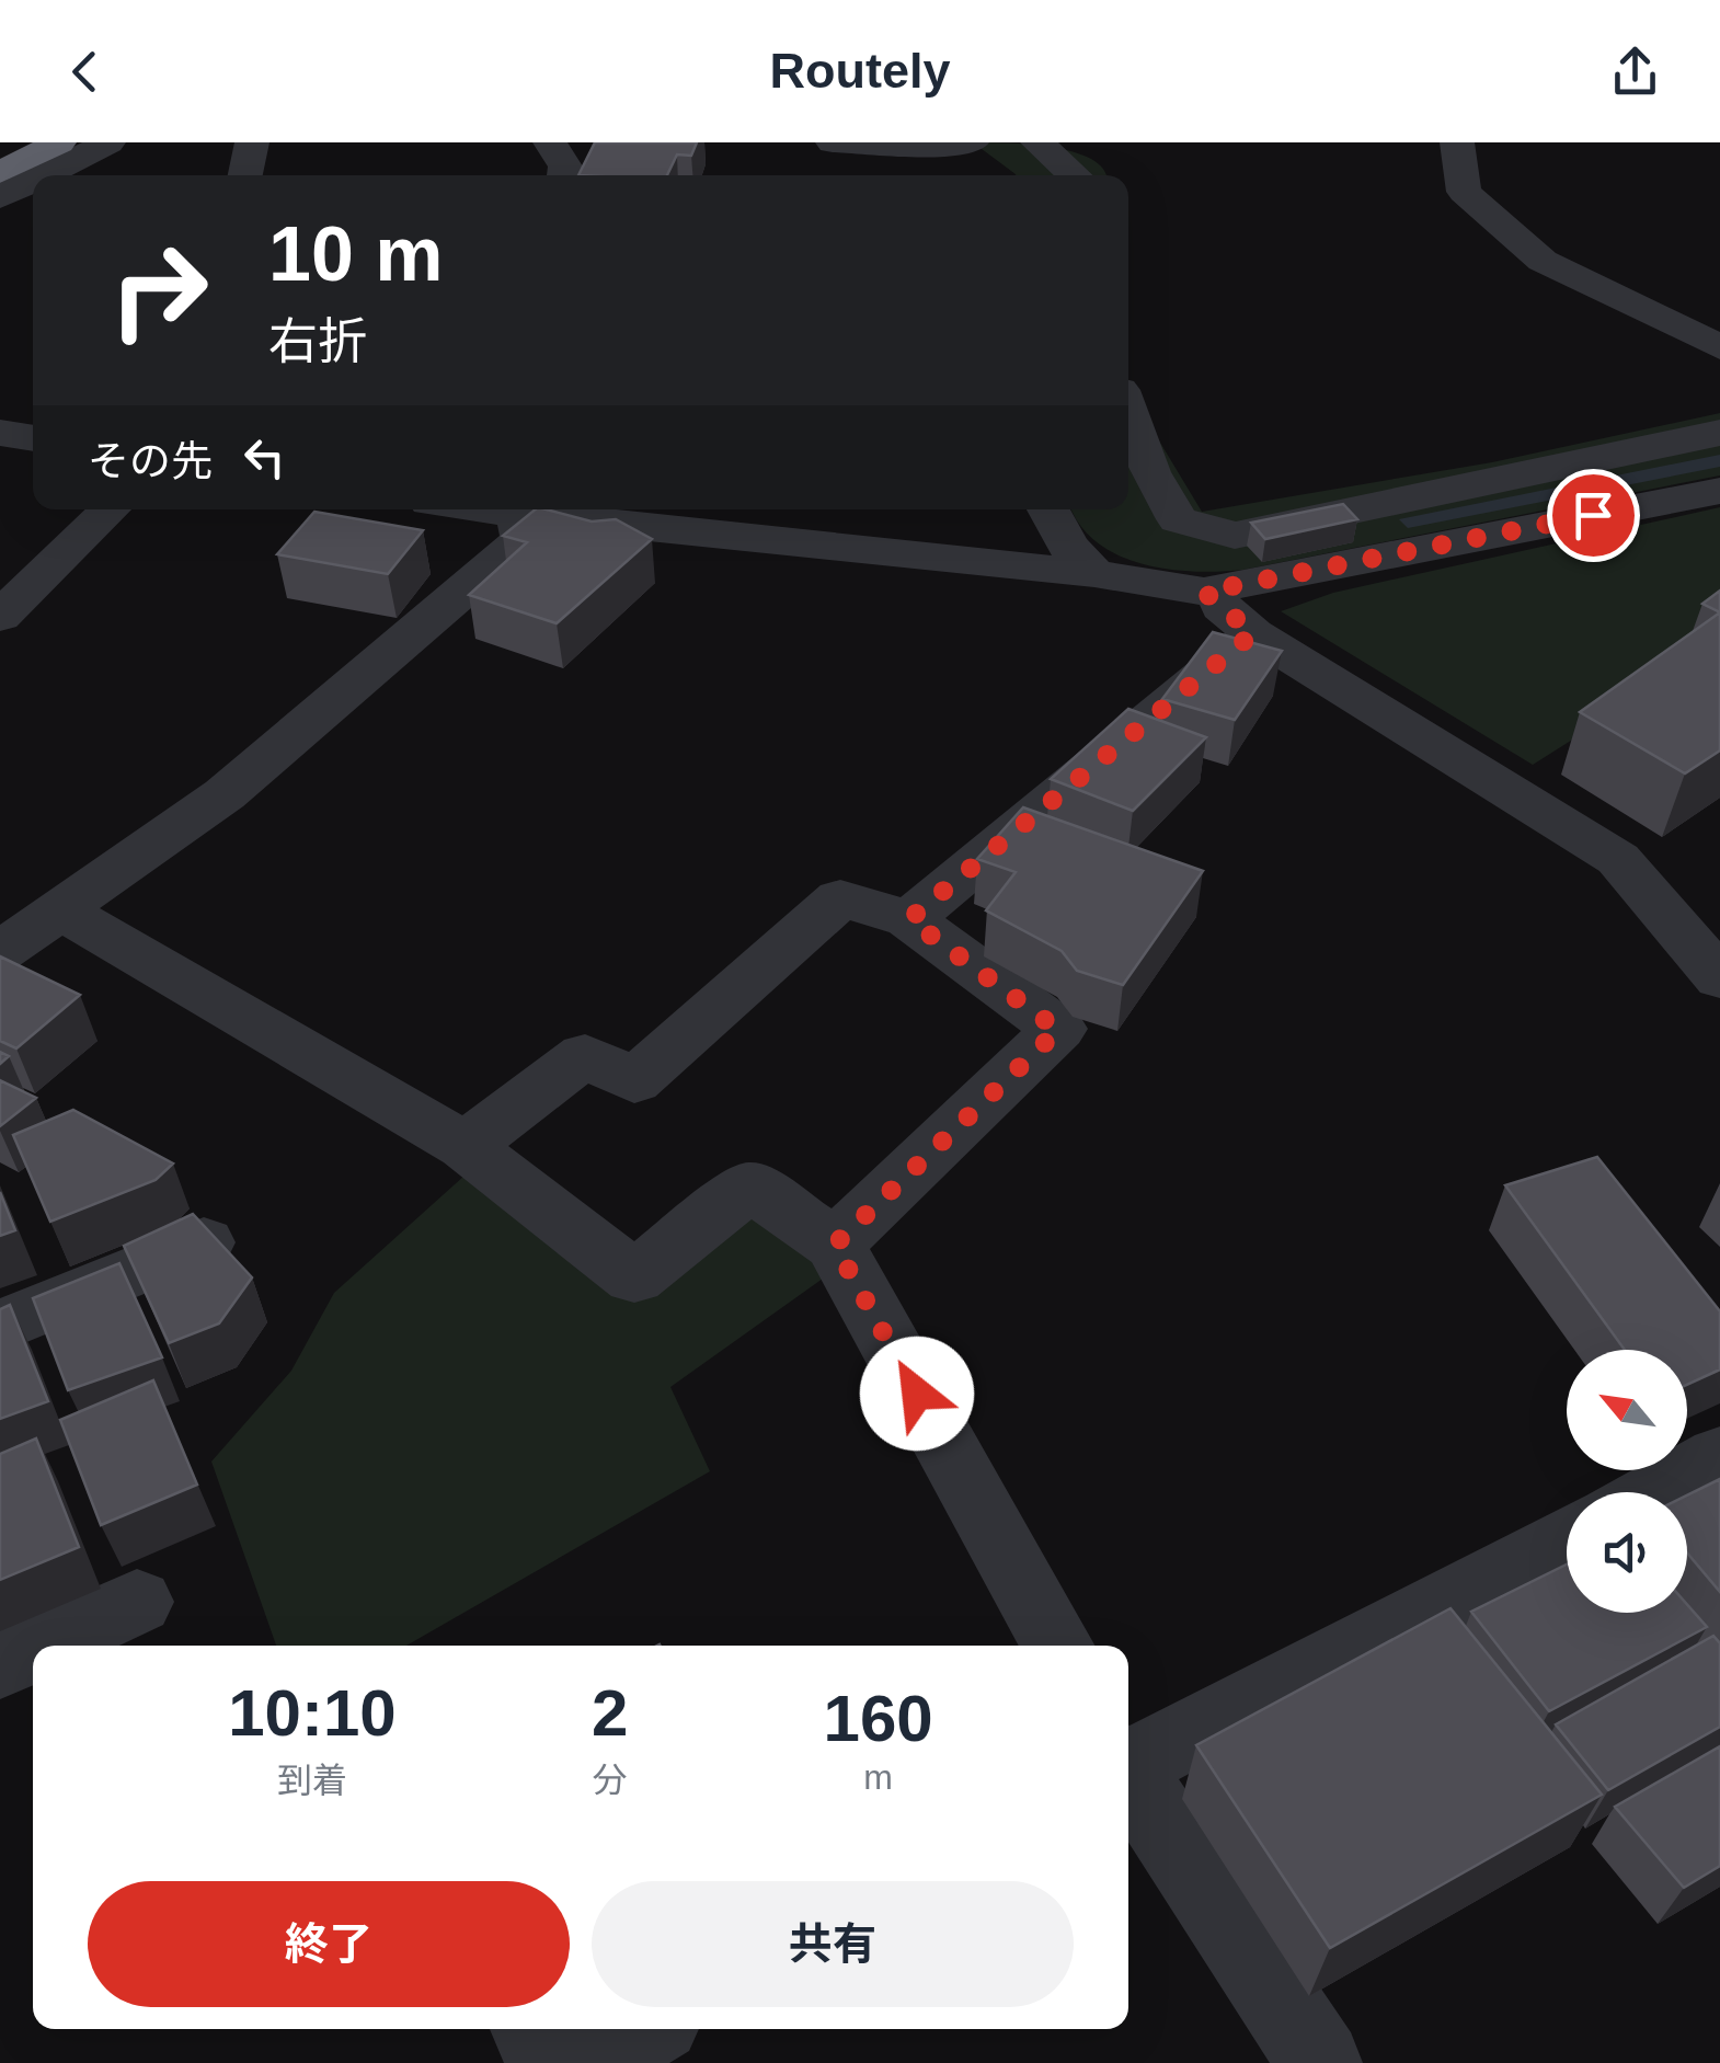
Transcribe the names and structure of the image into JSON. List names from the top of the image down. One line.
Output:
{"north":"top left","page":{"header":"Routely","turn":["10 m","右折"],"then":"その先","eta":["10:10","到着","2","分","160","m"],"buttons":["終了","共有"]}}
